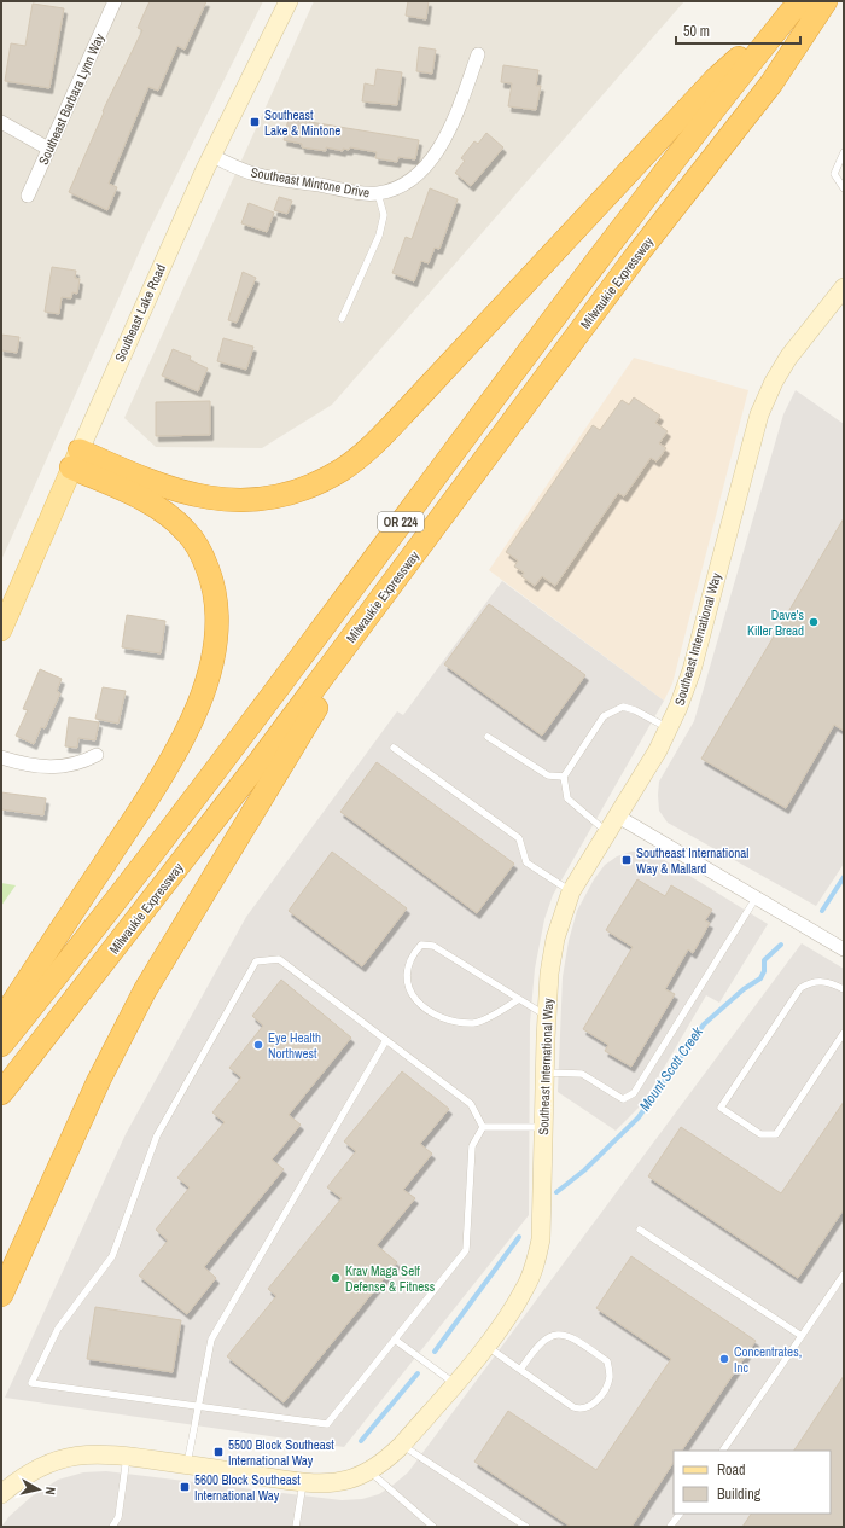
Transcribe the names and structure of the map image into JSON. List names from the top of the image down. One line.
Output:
{"streets":{"highway":["Milwaukie Expressway","OR 224"],"main road":["Southeast Lake Road"],"street":["Southeast Barbara Lynn Way","Southeast Mintone Drive","Southeast International Way"]},"crossings":[["Southeast Mintone Drive","Southeast Lake Road"]],"water":["Mount Scott Creek"],"places":{"transit":["Southeast Lake & Mintone","Southeast International Way & Mallard","5500 Block Southeast International Way","5600 Block Southeast International Way"],"other":["Dave's Killer Bread","Eye Health Northwest","Krav Maga Self Defense & Fitness","Concentrates, Inc"]},"legend":["Road","Building"],"scale_bar":"50 m","north":"right"}
